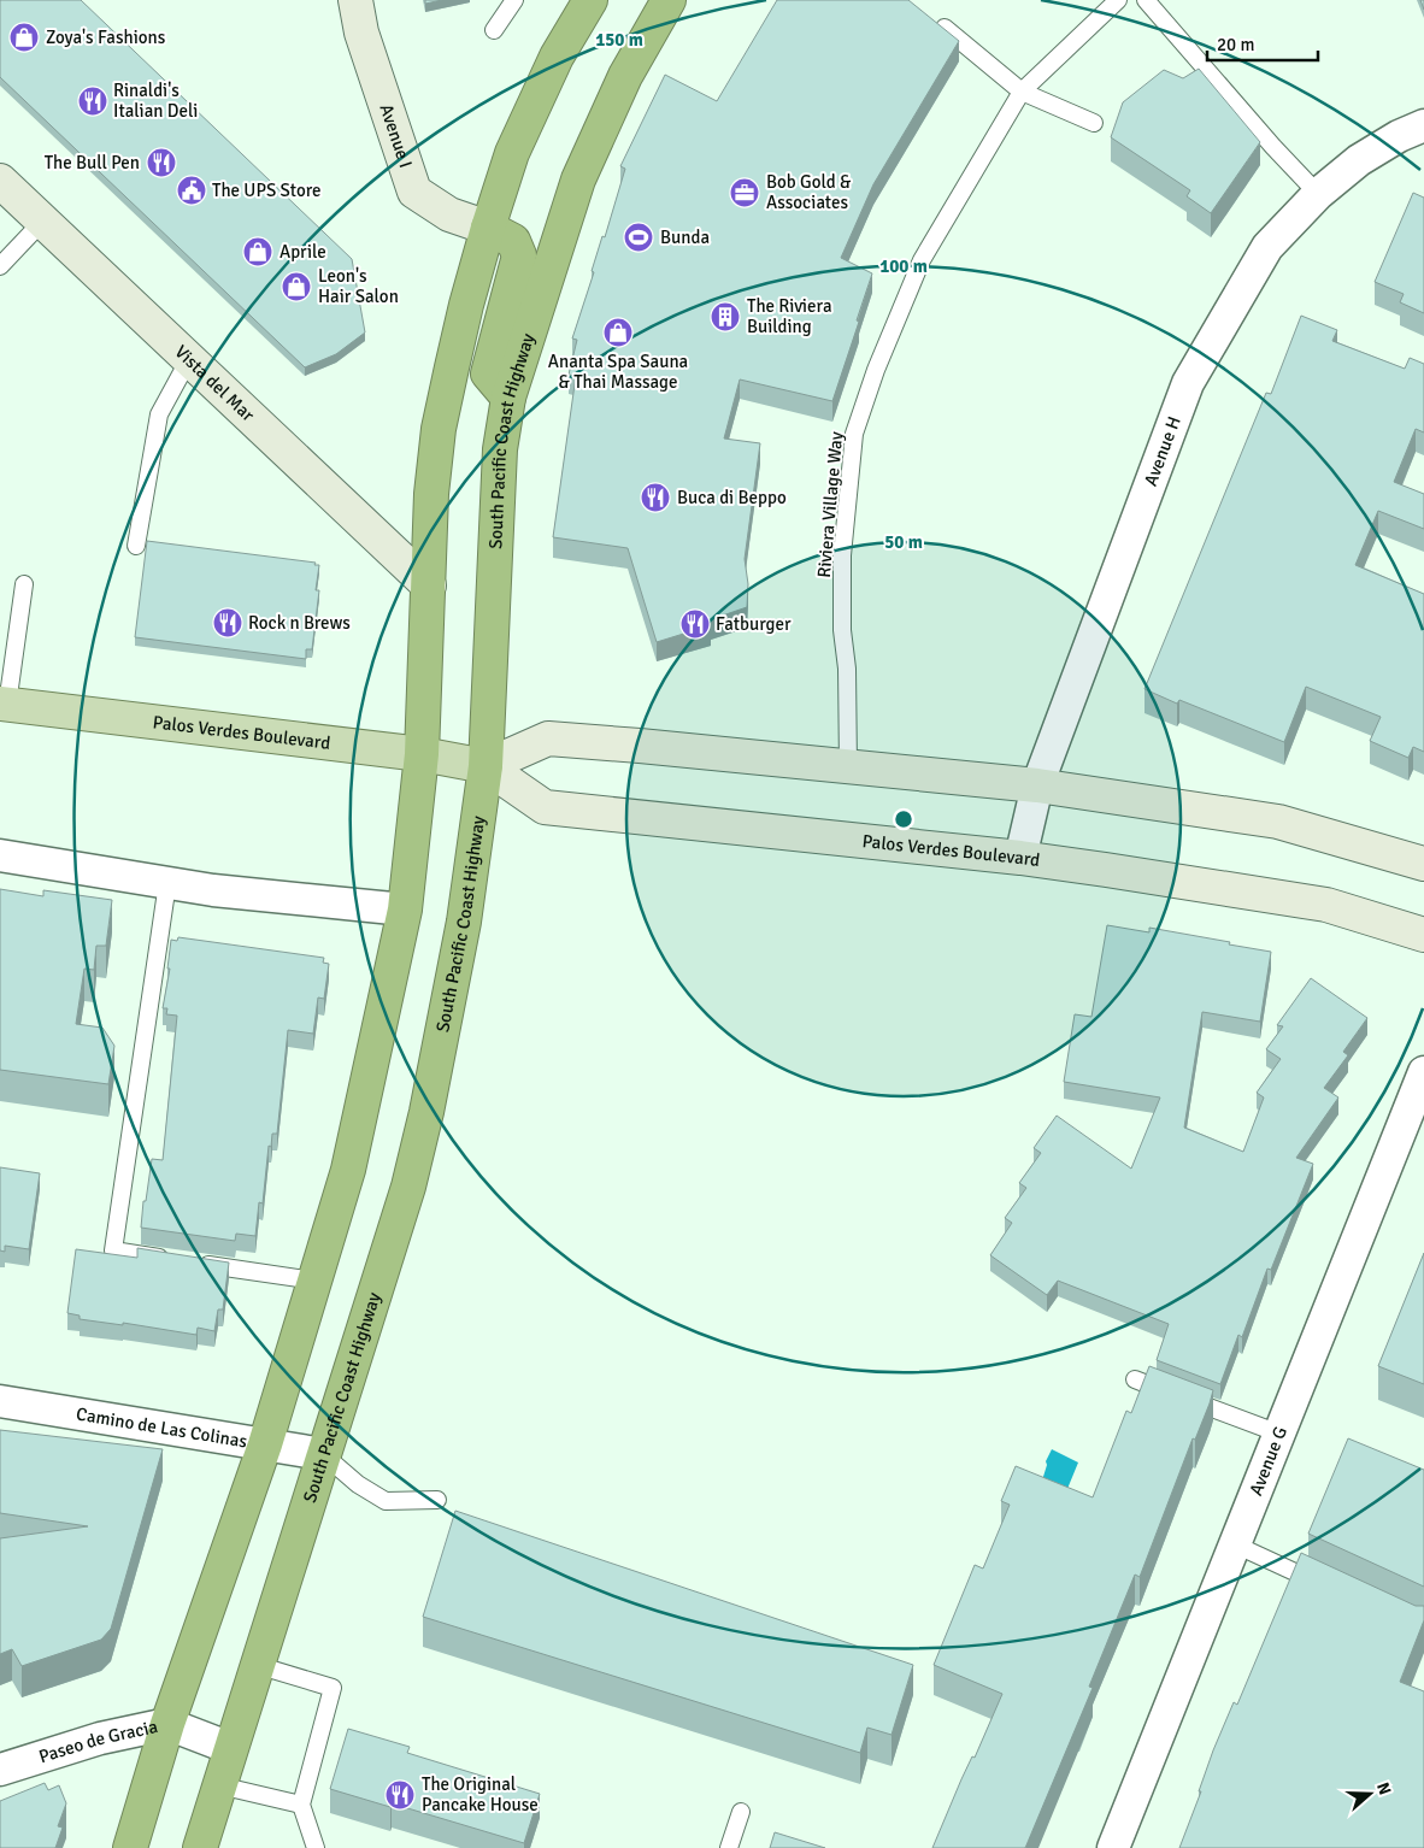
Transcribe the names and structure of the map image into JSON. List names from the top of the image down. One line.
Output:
{"streets":{"highway":["South Pacific Coast Highway"],"main road":["Avenue I","Vista del Mar","Palos Verdes Boulevard"],"street":["Avenue H","Camino de Las Colinas","Avenue G","Paseo de Gracia"],"lane":["Riviera Village Way"]},"crossings":[["South Pacific Coast Highway","Palos Verdes Boulevard"],["South Pacific Coast Highway","Camino de Las Colinas"],["South Pacific Coast Highway","Paseo de Gracia"],["Avenue H","Palos Verdes Boulevard"]],"places":{"shop":["Zoya's Fashions","Aprile","Leon's Hair Salon","Ananta Spa Sauna & Thai Massage"],"restaurant":["Rinaldi's Italian Deli","The Bull Pen","Buca di Beppo","Rock n Brews","Fatburger","The Original Pancake House"],"public building":["The UPS Store"],"office":["Bob Gold & Associates"],"sports":["Bunda"],"building":["The Riviera Building"]},"scale_bar":"20 m","north":"right","rings":["150 m","100 m","50 m"]}
